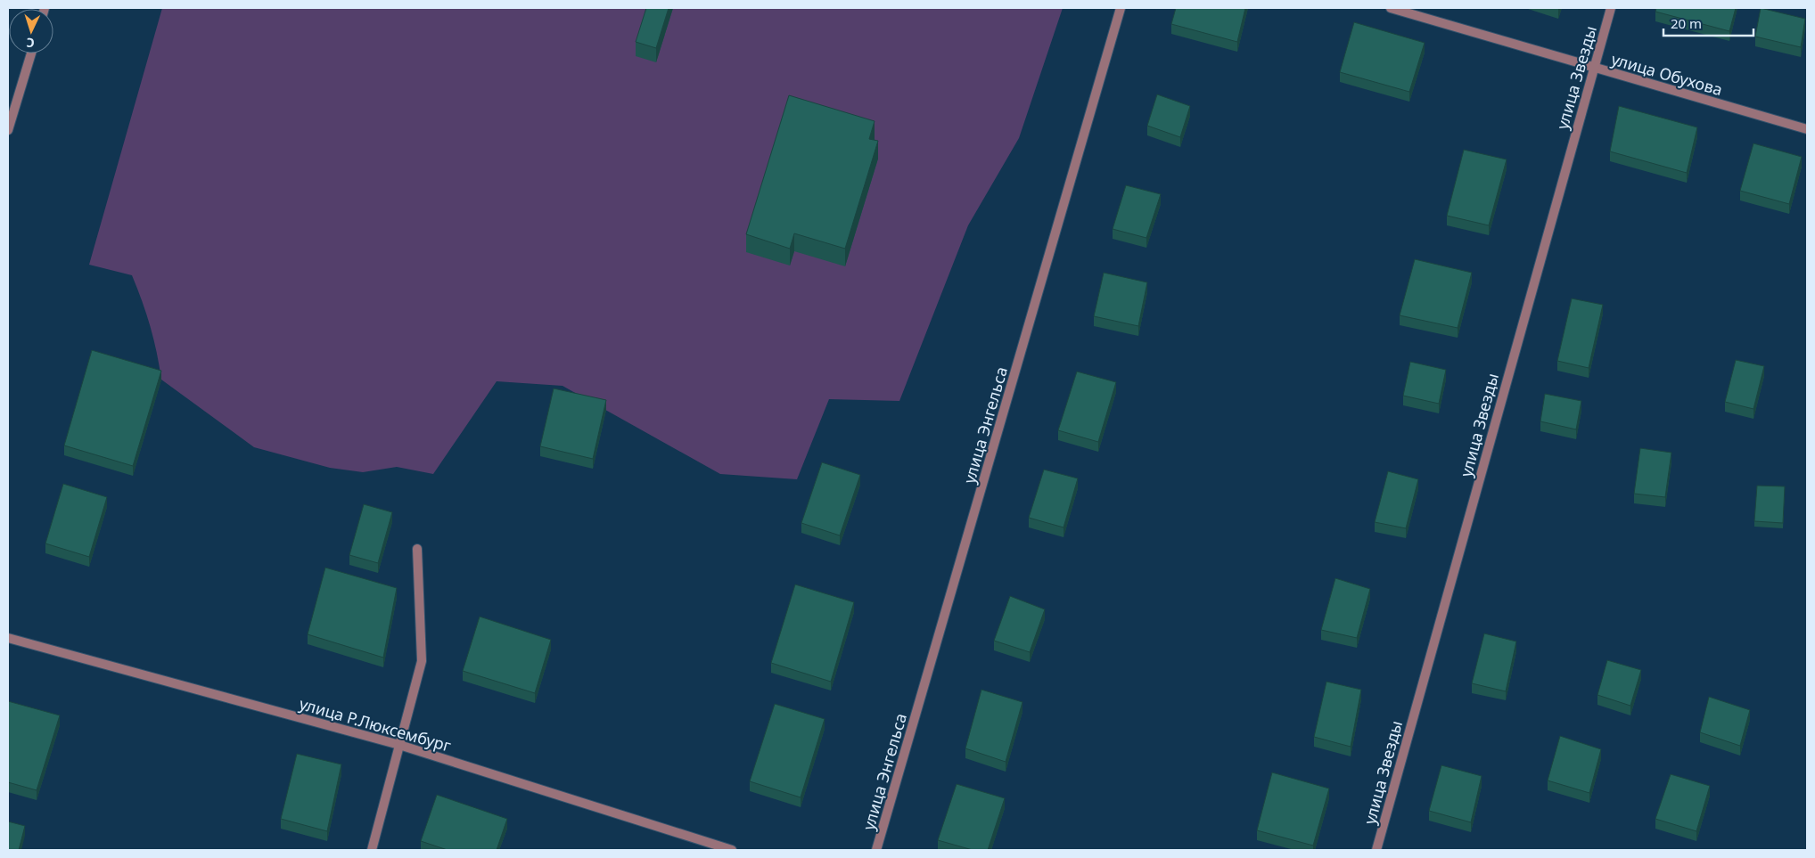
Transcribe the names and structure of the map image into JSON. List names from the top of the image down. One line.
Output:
{"streets":{"street":["улица Обухова","улица Звезды","улица Энгельса","улица Р.Люксембург"]},"crossings":[["улица Обухова","улица Звезды"]],"scale_bar":"20 m","north":"bottom"}
